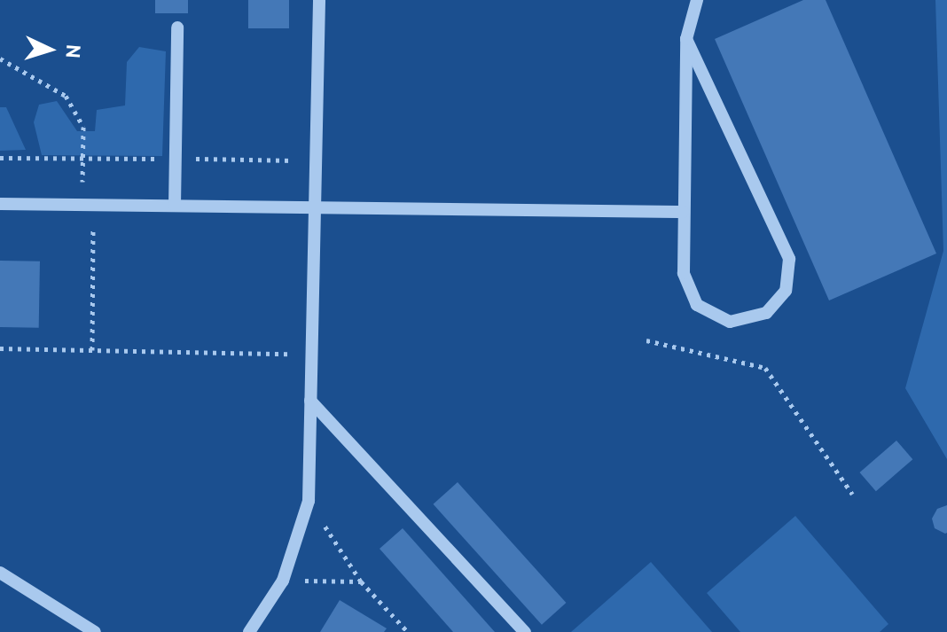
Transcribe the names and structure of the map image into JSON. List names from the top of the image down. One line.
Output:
{"north":"right"}
